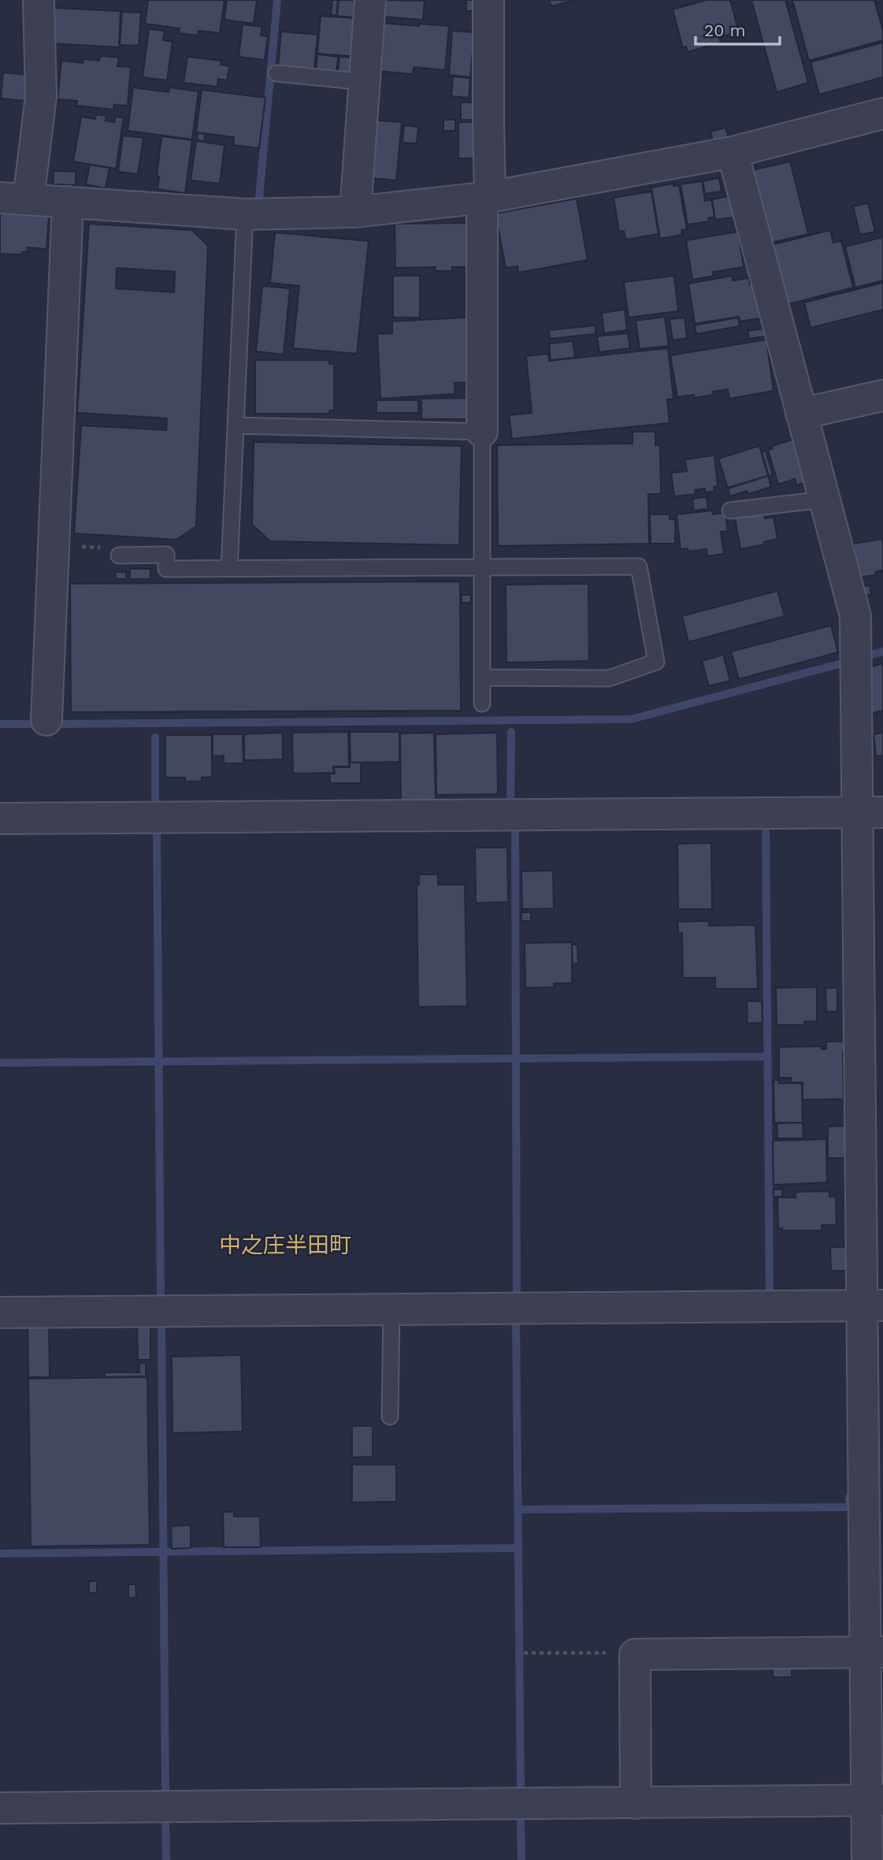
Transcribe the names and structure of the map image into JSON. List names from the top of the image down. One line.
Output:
{"districts":["中之庄半田町"],"scale_bar":"20 m"}
